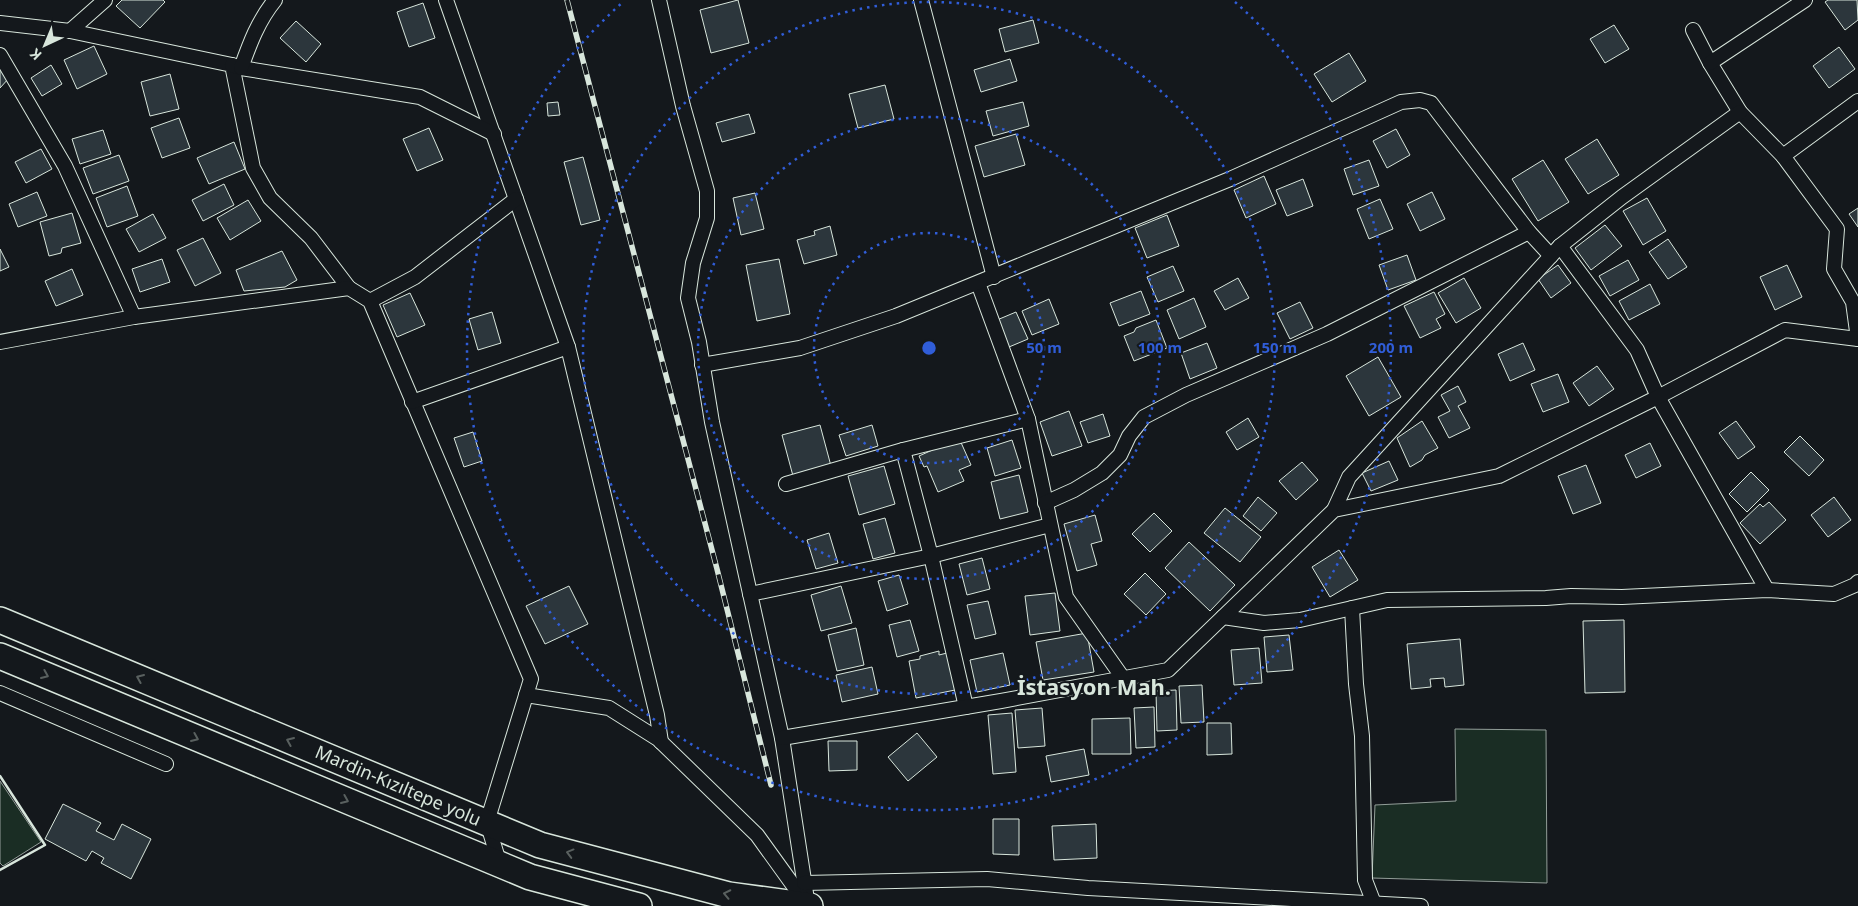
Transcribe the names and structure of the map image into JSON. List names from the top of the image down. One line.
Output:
{"streets":{"highway":["Mardin-Kızıltepe yolu"]},"districts":["İstasyon Mah."],"north":"bottom left","rings":["50 m","100 m","150 m","200 m"]}
